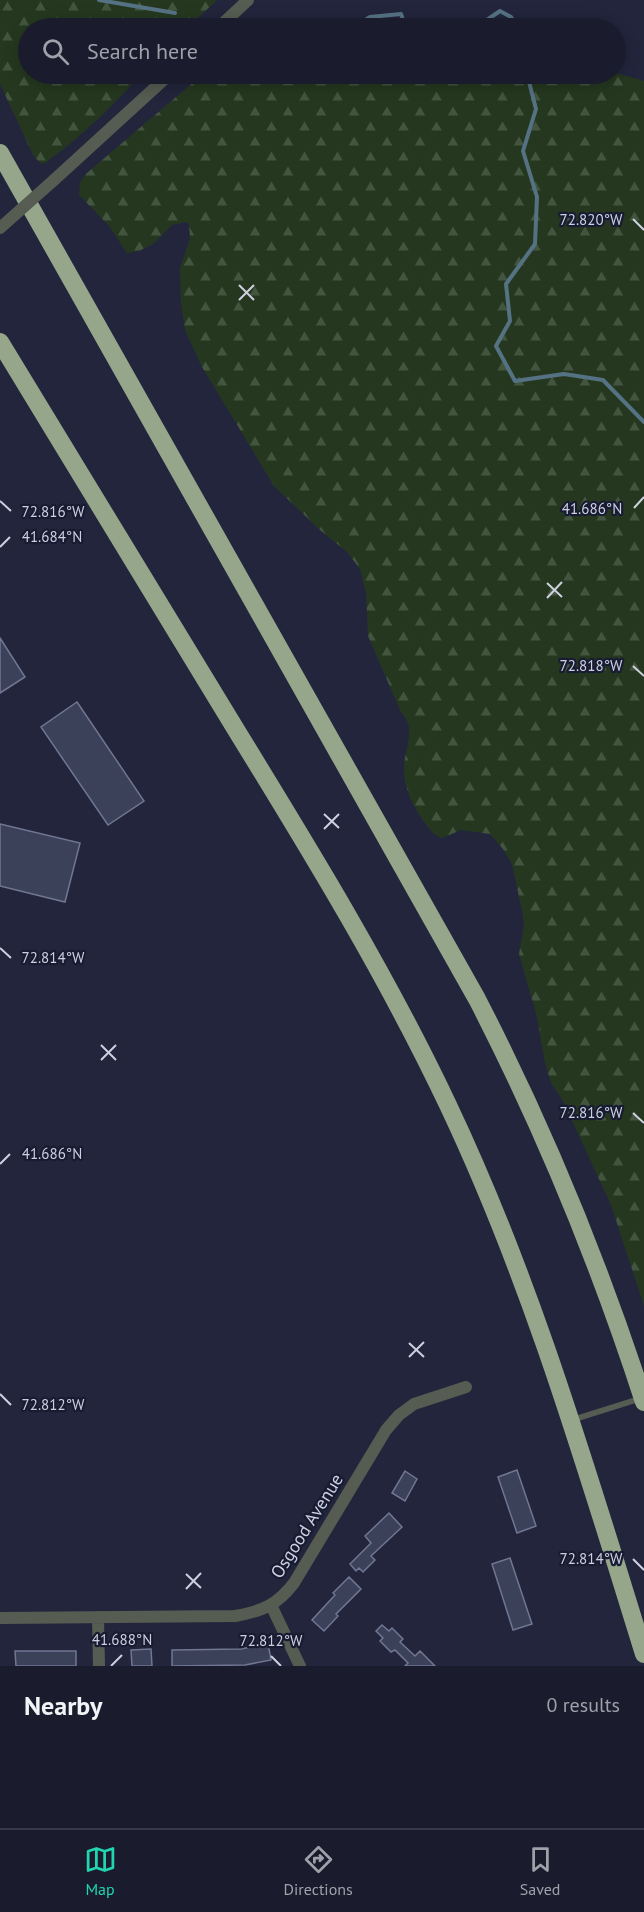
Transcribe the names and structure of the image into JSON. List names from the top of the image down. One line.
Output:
{"streets":{"street":["Osgood Avenue"]},"page":{"search":"Search here","heading":["Nearby","0 results"],"nav":["Map","Directions","Saved"]},"coordinates":["72.820°W","41.686°N","72.816°W","41.684°N","72.818°W","72.814°W","72.812°W","41.688°N"]}
